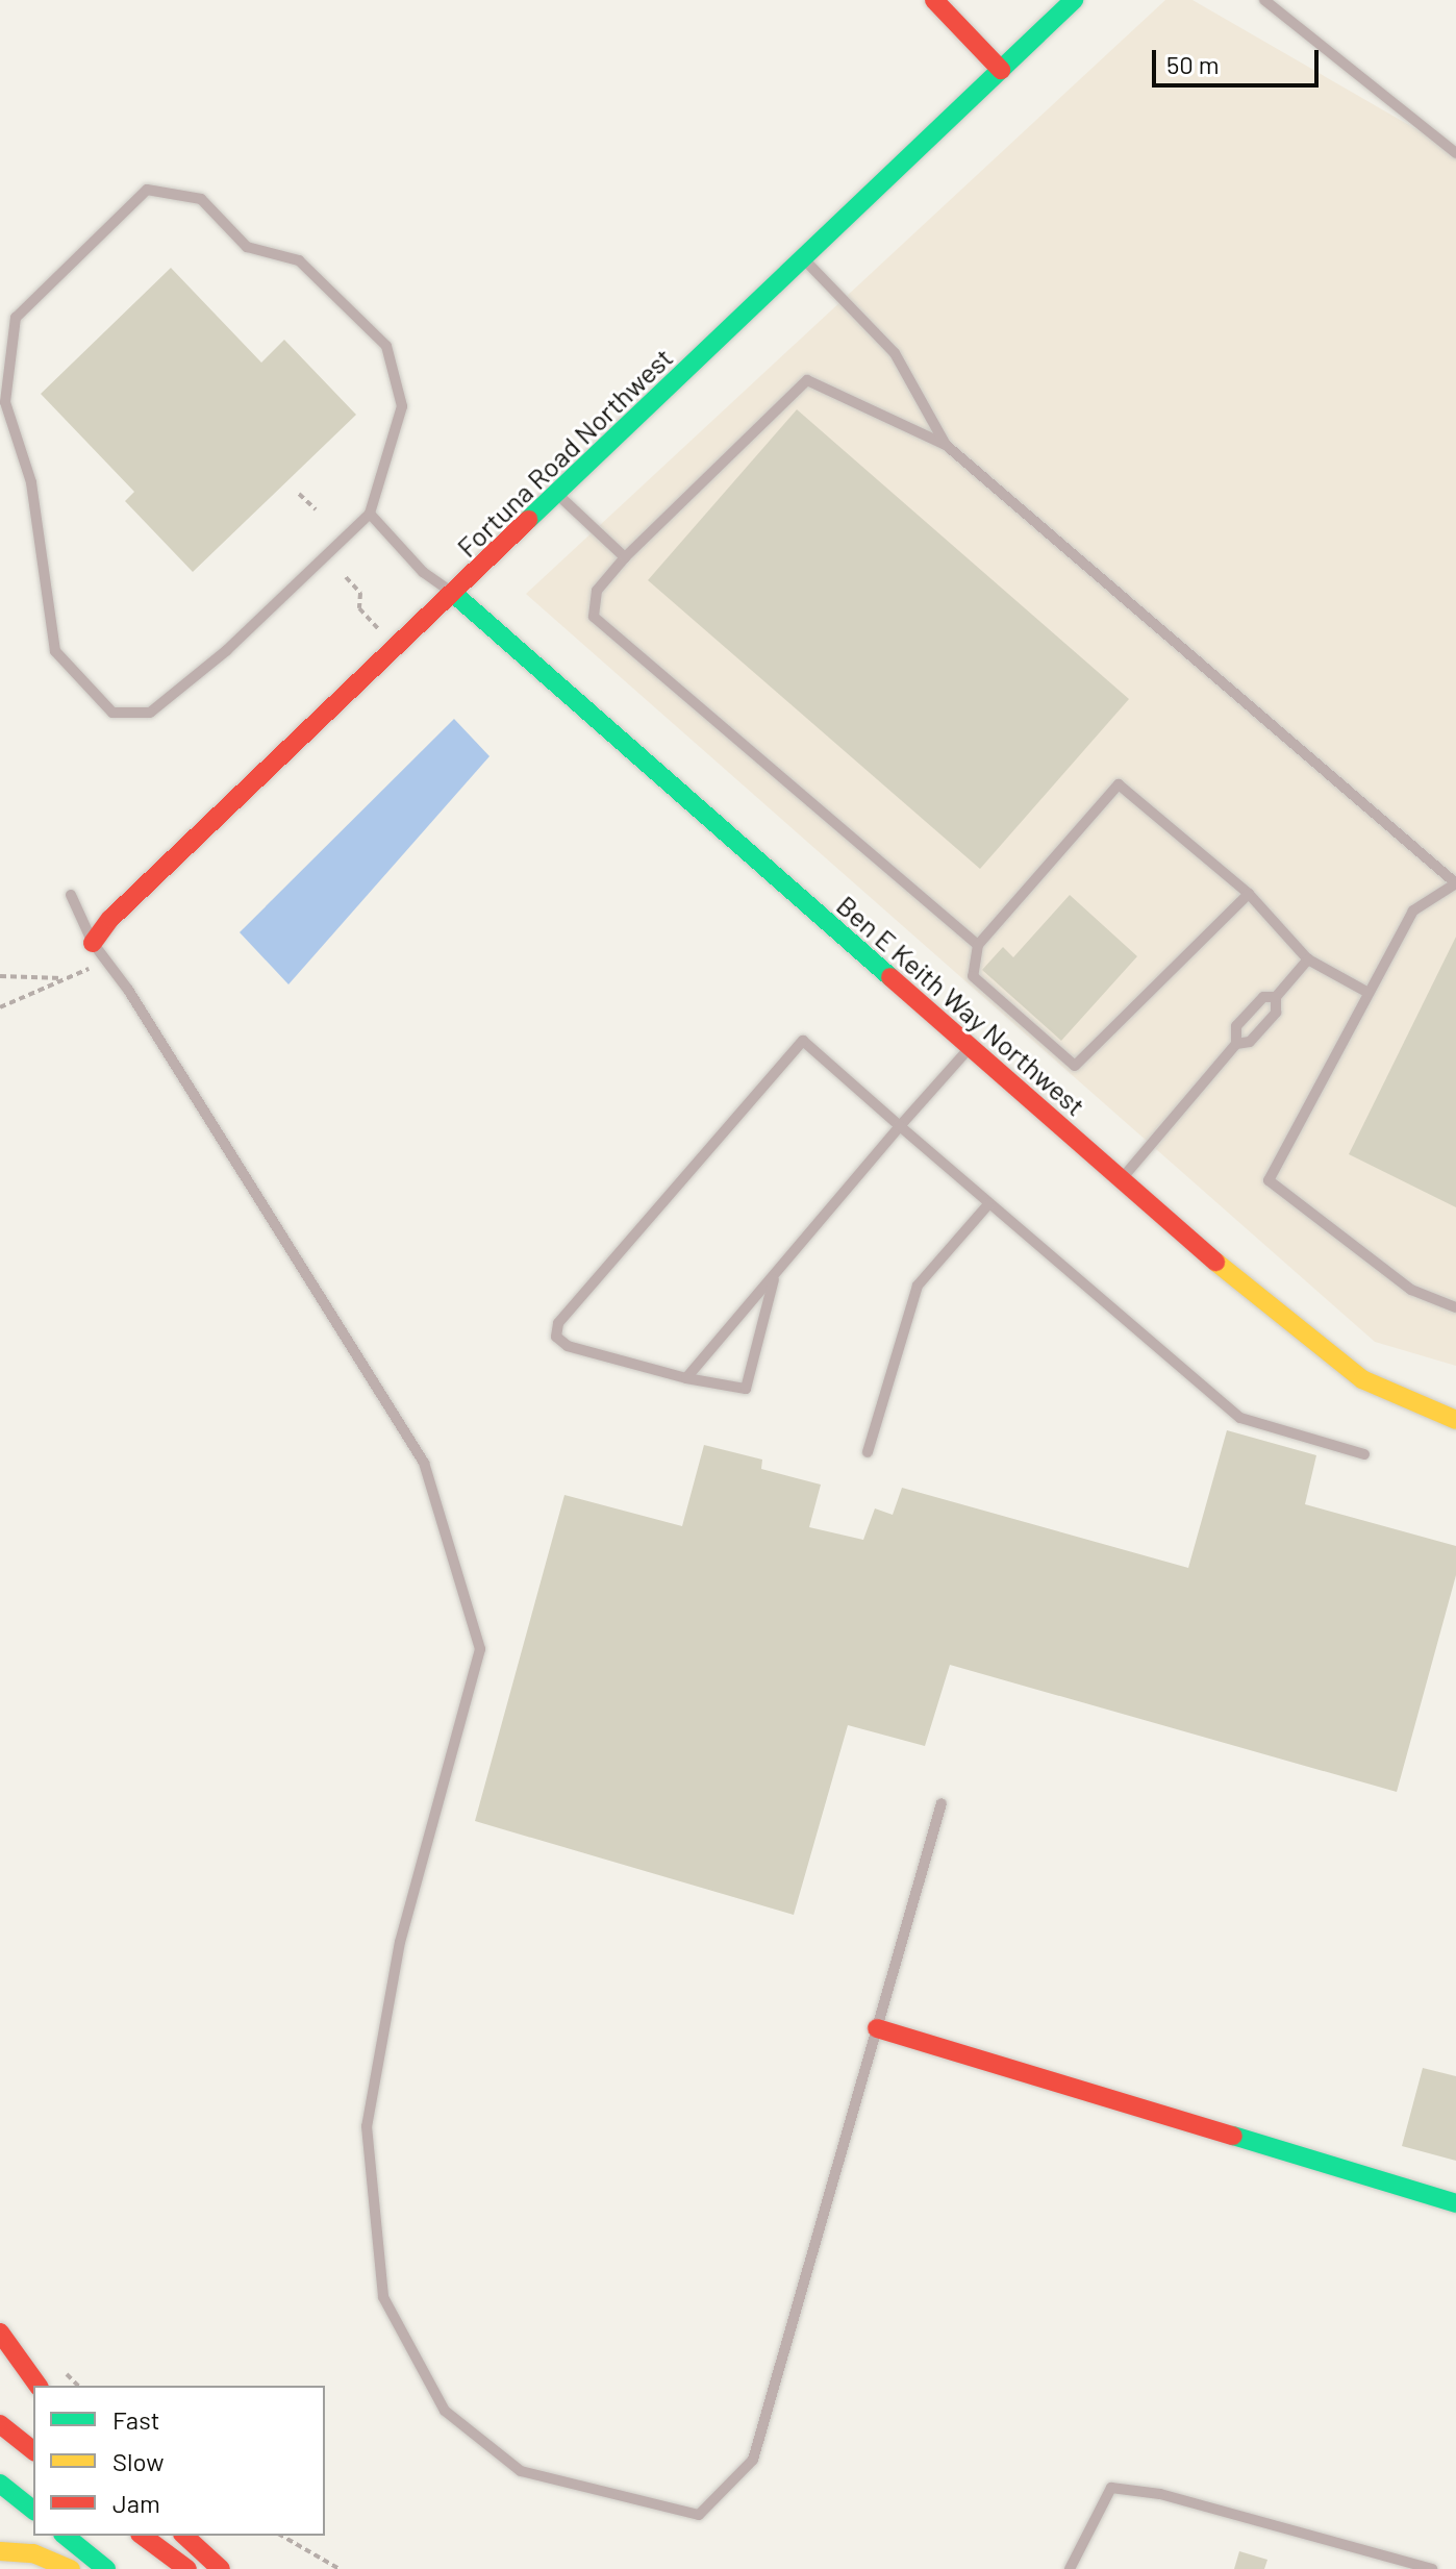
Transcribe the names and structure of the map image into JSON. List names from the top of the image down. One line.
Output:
{"streets":{"main road":["Fortuna Road Northwest","Ben E Keith Way Northwest"]},"crossings":[["Fortuna Road Northwest","Ben E Keith Way Northwest"]],"legend":["Fast","Slow","Jam"],"scale_bar":"50 m"}
